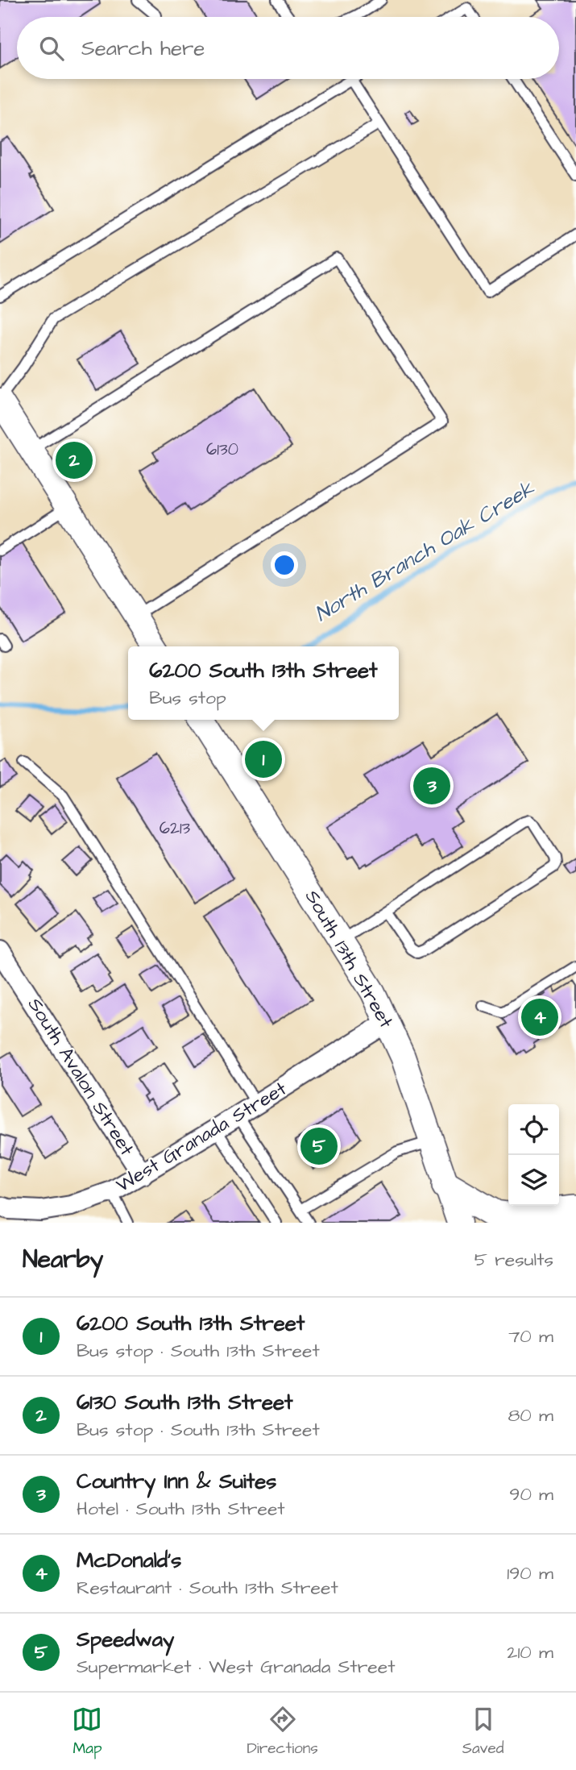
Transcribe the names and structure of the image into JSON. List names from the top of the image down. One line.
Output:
{"streets":{"street":["South 13th Street","South Avalon Street","West Granada Street"]},"crossings":[["South 13th Street","West Granada Street"],["South Avalon Street","West Granada Street"]],"water":["North Branch Oak Creek"],"house_numbers":["6130","6213"],"page":{"search":"Search here","pins":["2","1","3","4","5"],"popup":["6200 South 13th Street","Bus stop"],"heading":["Nearby","5 results"],"list":[{"mark":"1","name":"6200 South 13th Street","note":"Bus stop · South 13th Street","value":"70 m"},{"mark":"2","name":"6130 South 13th Street","note":"Bus stop · South 13th Street","value":"80 m"},{"mark":"3","name":"Country Inn & Suites","note":"Hotel · South 13th Street","value":"90 m"},{"mark":"4","name":"McDonald's","note":"Restaurant · South 13th Street","value":"190 m"},{"mark":"5","name":"Speedway","note":"Supermarket · West Granada Street","value":"210 m"}],"nav":["Map","Directions","Saved"]}}
